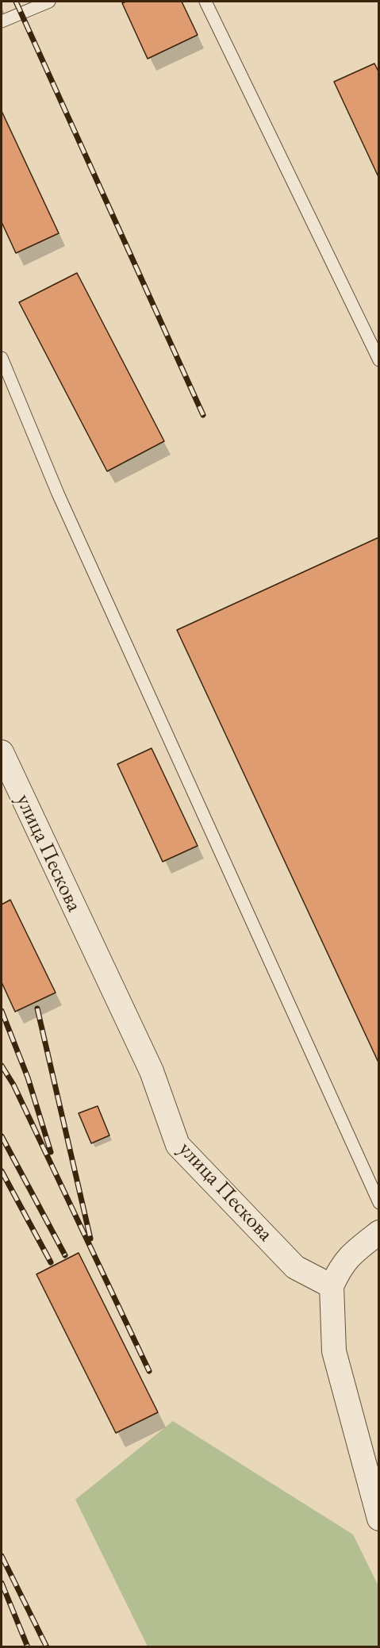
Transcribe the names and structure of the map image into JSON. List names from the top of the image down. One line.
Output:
{"streets":{"street":["улица Пескова"]}}
